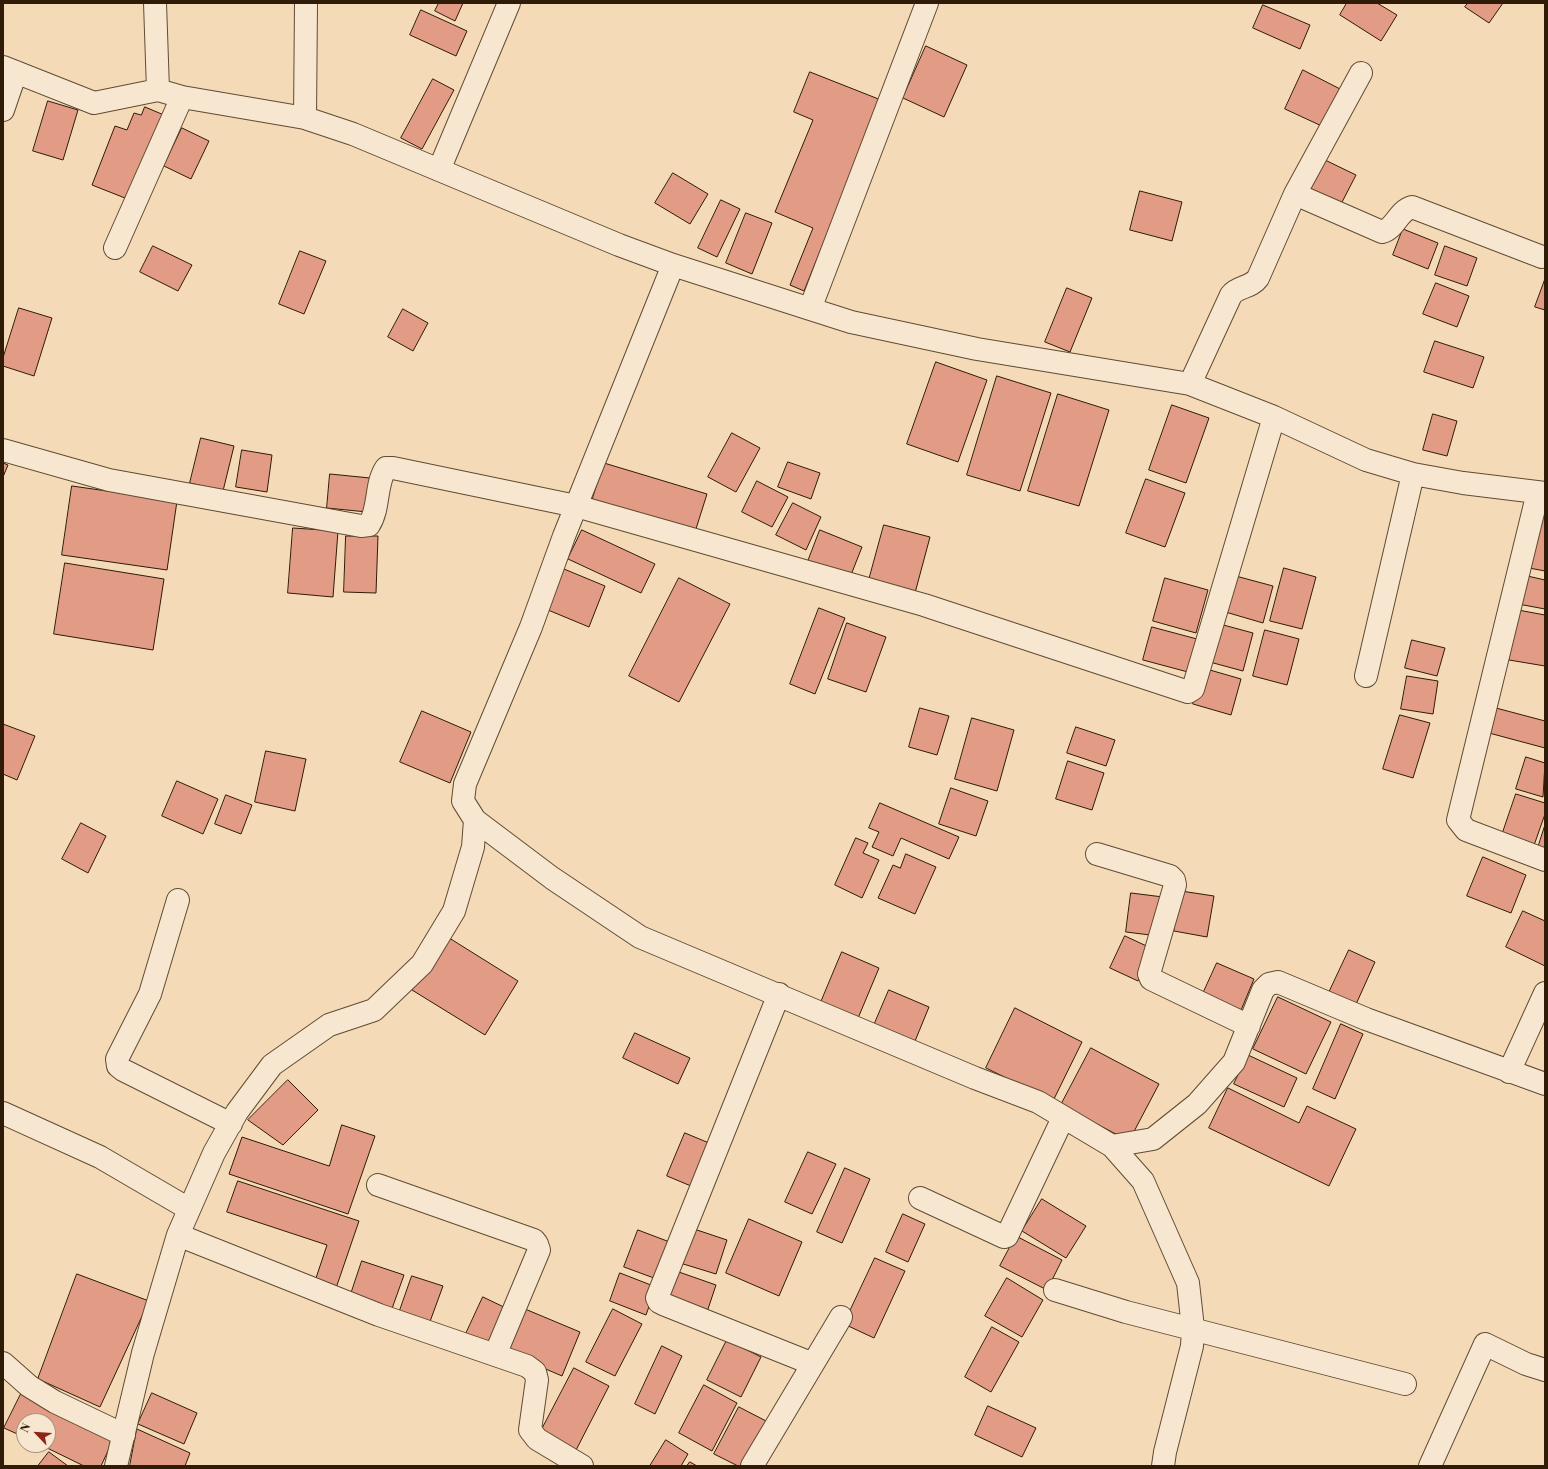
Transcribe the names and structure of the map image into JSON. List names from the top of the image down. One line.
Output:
{"north":"top left"}
